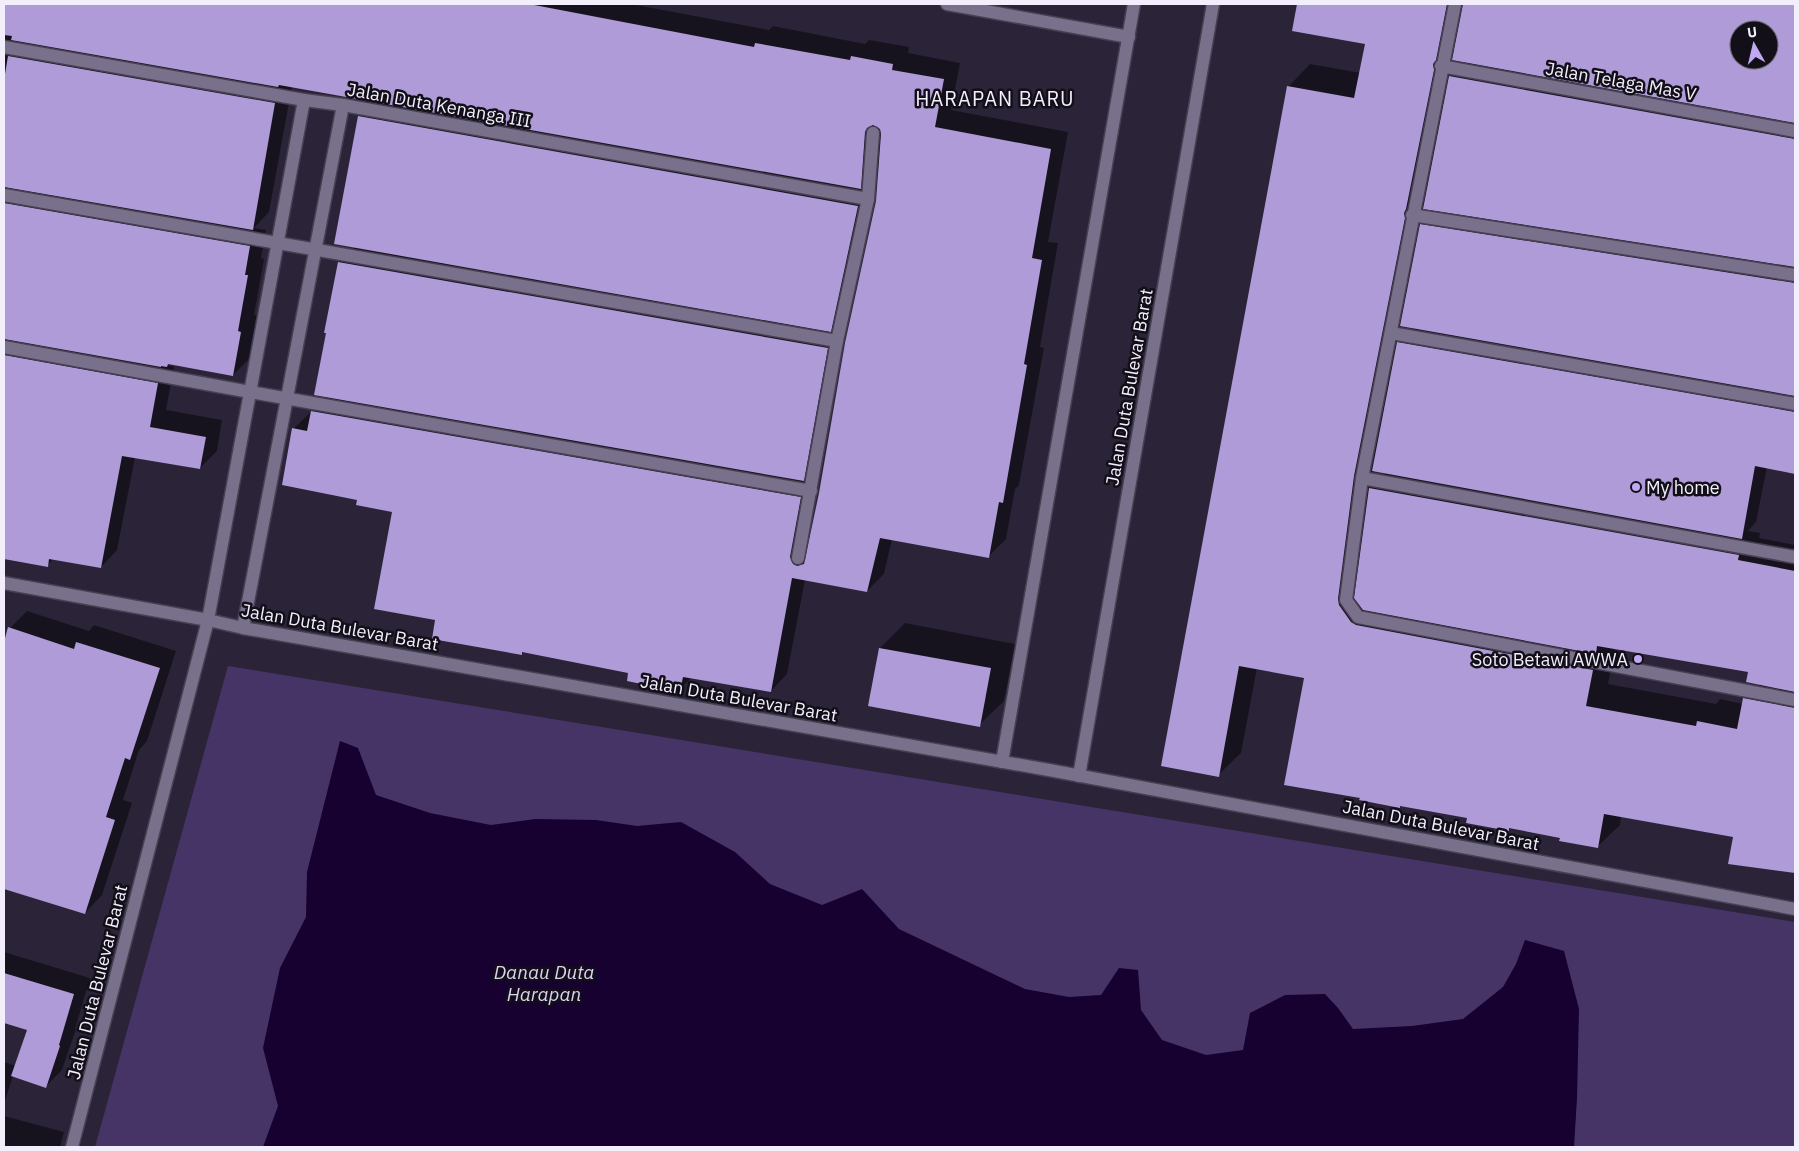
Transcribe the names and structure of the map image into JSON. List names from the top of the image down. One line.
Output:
{"streets":{"street":["Jalan Telaga Mas V","Jalan Duta Kenanga III","Jalan Duta Bulevar Barat"]},"districts":["HARAPAN BARU"],"water":["Danau Duta Harapan"],"places":["My home","Soto Betawi AWWA"],"north":"top"}
